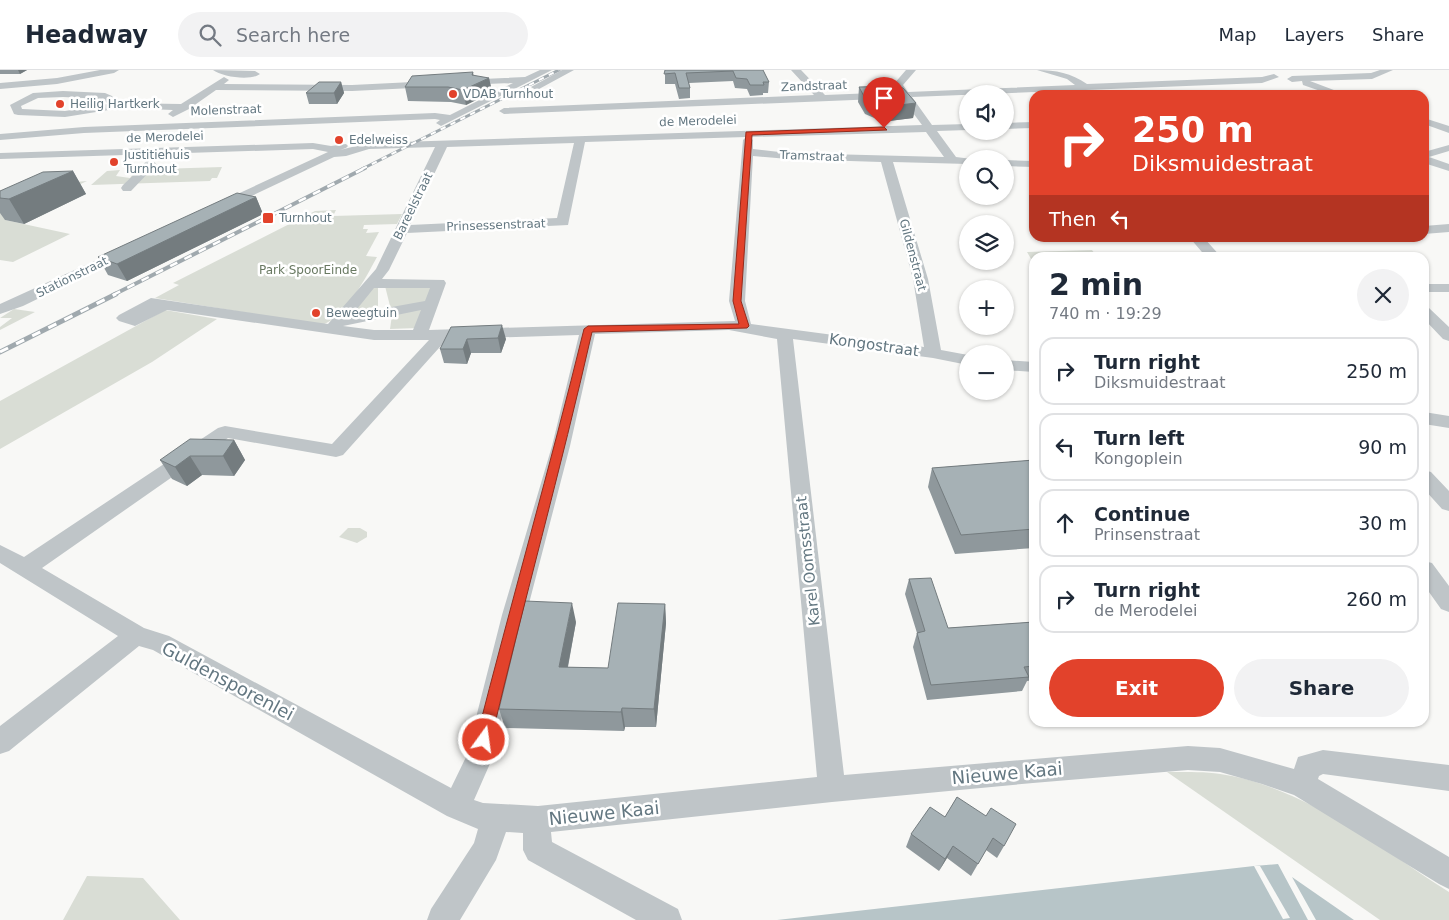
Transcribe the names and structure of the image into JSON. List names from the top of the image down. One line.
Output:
{"streets":{"street":["Zandstraat","Molenstraat","de Merodelei","Tramstraat","Bareelstraat","Prinsessenstraat","Gildenstraat","Stationstraat","Kongostraat","Karel Oomsstraat","Guldensporenlei","Nieuwe Kaai"]},"crossings":[["de Merodelei","Bareelstraat"],["de Merodelei","Prinsessenstraat"],["Tramstraat","Gildenstraat"],["Bareelstraat","Prinsessenstraat"],["Bareelstraat","Kongostraat"],["Gildenstraat","Kongostraat"],["Kongostraat","Karel Oomsstraat"],["Karel Oomsstraat","Nieuwe Kaai"],["Guldensporenlei","Nieuwe Kaai"]],"parks":["Park SpoorEinde"],"places":{"other":["VDAB Turnhout","Heilig Hartkerk","Edelweiss","Justitiehuis Turnhout","Beweegtuin"],"transit":["Turnhout"]},"page":{"header":"Headway","search":"Search here","nav":["Map","Layers","Share"],"map_buttons":["+","−"],"turn":["250 m","Diksmuidestraat"],"then":"Then","heading":["2 min","740 m · 19:29"],"list":[{"name":"Turn right","note":"Diksmuidestraat","value":"250 m"},{"name":"Turn left","note":"Kongoplein","value":"90 m"},{"name":"Continue","note":"Prinsenstraat","value":"30 m"},{"name":"Turn right","note":"de Merodelei","value":"260 m"}],"buttons":["Exit","Share"]}}
